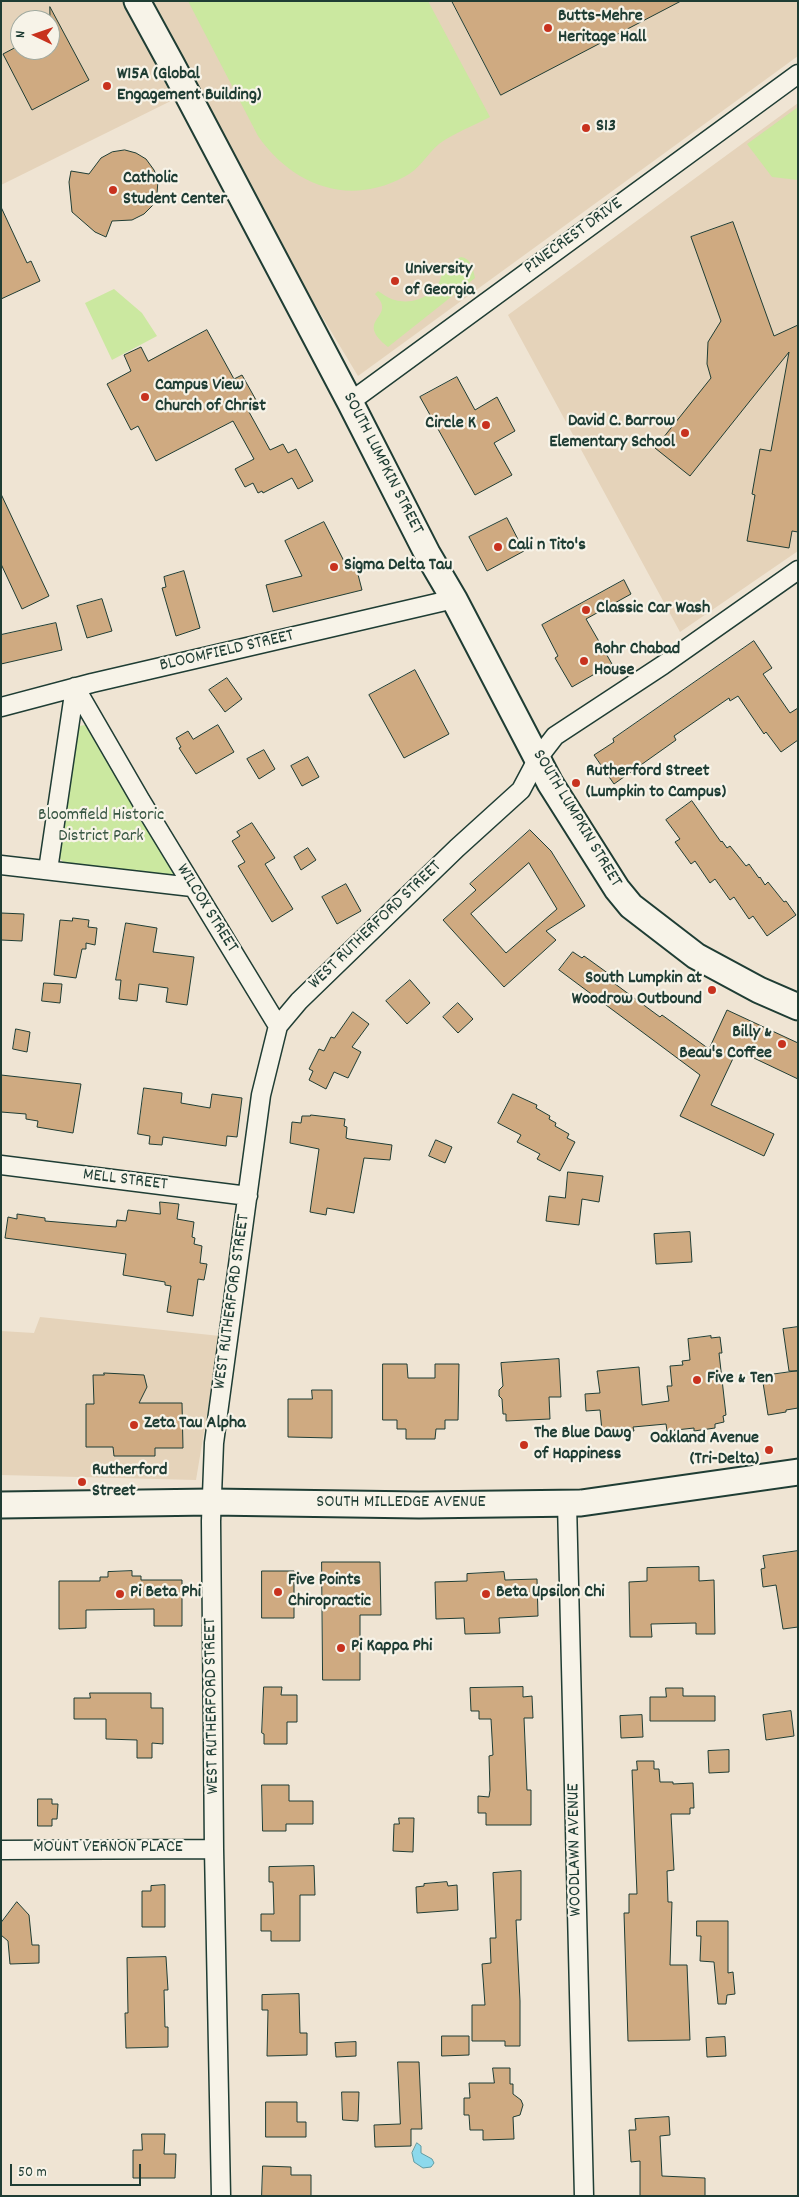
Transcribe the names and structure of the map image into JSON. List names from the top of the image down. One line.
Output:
{"streets":{"main road":["SOUTH LUMPKIN STREET","SOUTH MILLEDGE AVENUE"],"street":["PINECREST DRIVE","BLOOMFIELD STREET","WILCOX STREET","WEST RUTHERFORD STREET","MELL STREET","MOUNT VERNON PLACE","WOODLAWN AVENUE"]},"crossings":[["PINECREST DRIVE","SOUTH LUMPKIN STREET"],["SOUTH LUMPKIN STREET","BLOOMFIELD STREET"],["SOUTH LUMPKIN STREET","WEST RUTHERFORD STREET"],["BLOOMFIELD STREET","WILCOX STREET"],["WILCOX STREET","WEST RUTHERFORD STREET"],["WEST RUTHERFORD STREET","MELL STREET"],["WEST RUTHERFORD STREET","SOUTH MILLEDGE AVENUE"],["WEST RUTHERFORD STREET","MOUNT VERNON PLACE"],["SOUTH MILLEDGE AVENUE","WOODLAWN AVENUE"]],"parks":["Bloomfield Historic District Park"],"places":["Butts-Mehre Heritage Hall","W15A (Global Engagement Building)","S13","Catholic Student Center","University of Georgia","Campus View Church of Christ","Circle K","David C. Barrow Elementary School","Cali n Tito's","Sigma Delta Tau","Classic Car Wash","Rohr Chabad House","Rutherford Street (Lumpkin to Campus)","South Lumpkin at Woodrow Outbound","Billy & Beau's Coffee","Five & Ten","Zeta Tau Alpha","The Blue Dawg of Happiness","Oakland Avenue (Tri-Delta)","Rutherford Street","Five Points Chiropractic","Pi Beta Phi","Beta Upsilon Chi","Pi Kappa Phi"],"scale_bar":"50 m","north":"left"}
